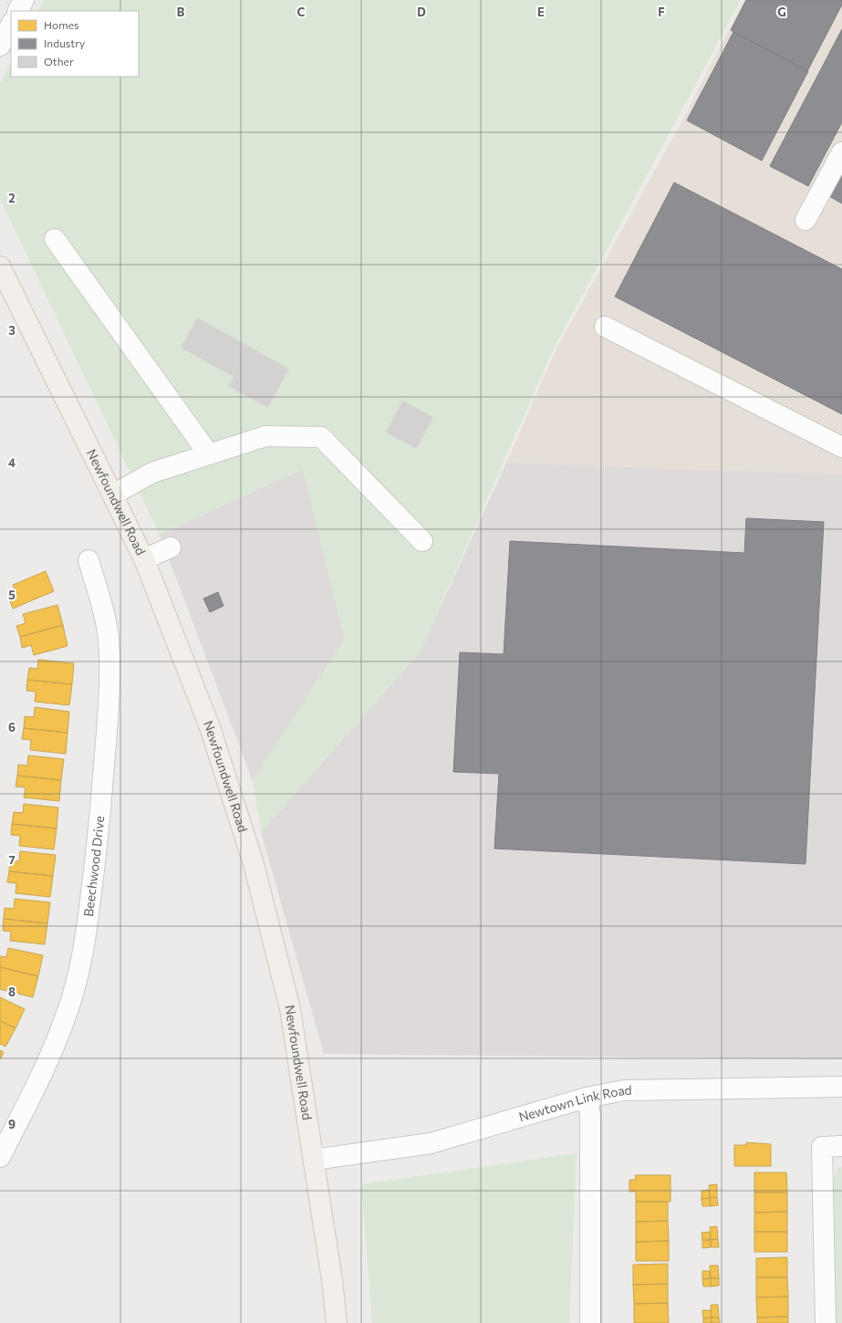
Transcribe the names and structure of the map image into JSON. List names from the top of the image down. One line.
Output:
{"streets":{"main road":["Newfoundwell Road"],"street":["Beechwood Drive","Newtown Link Road"]},"crossings":[["Newfoundwell Road","Newtown Link Road"]],"legend":["Homes","Industry","Other"],"grid":{"columns":["B","C","D","E","F","G"],"rows":["2","3","4","5","6","7","8","9"]}}
